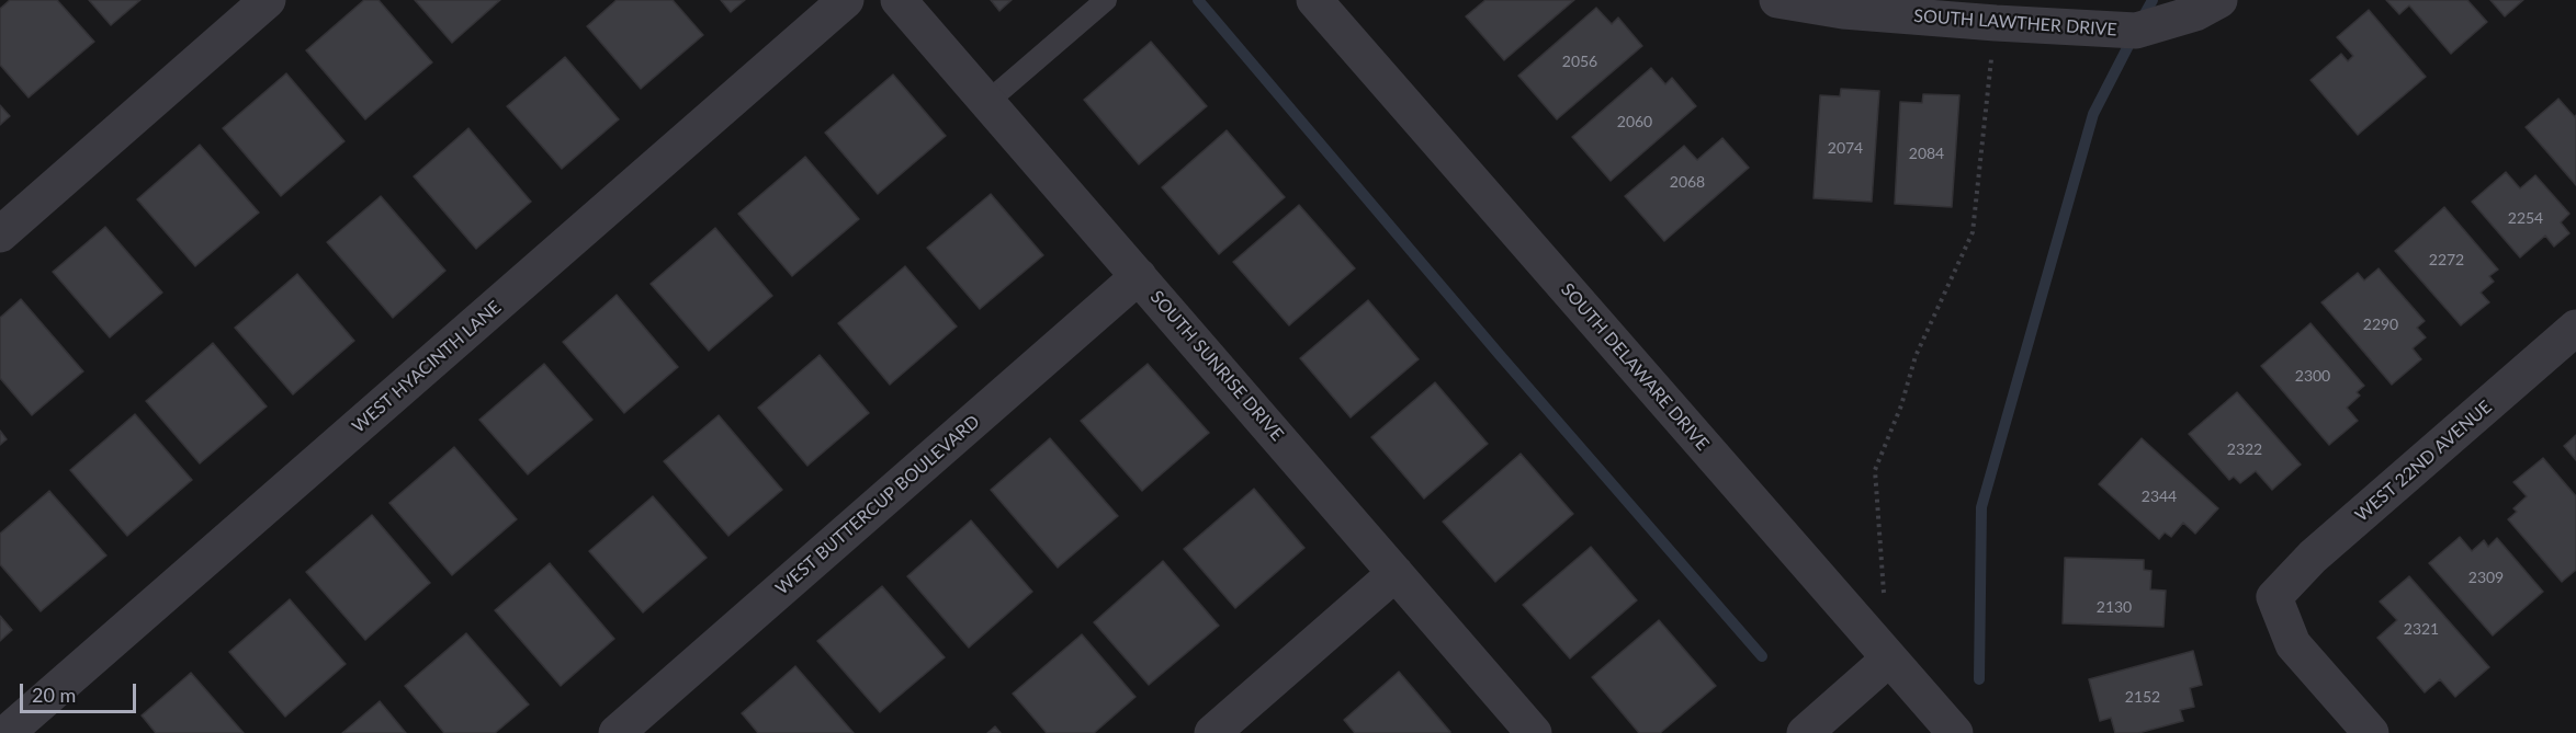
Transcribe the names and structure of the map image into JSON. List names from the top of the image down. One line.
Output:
{"streets":{"street":["SOUTH LAWTHER DRIVE","SOUTH SUNRISE DRIVE","WEST HYACINTH LANE","SOUTH DELAWARE DRIVE","WEST 22ND AVENUE","WEST BUTTERCUP BOULEVARD"]},"crossings":[["SOUTH SUNRISE DRIVE","WEST BUTTERCUP BOULEVARD"]],"house_numbers":["2056","2060","2074","2084","2068","2254","2272","2290","2300","2322","2344","2309","2130","2321","2152"],"scale_bar":"20 m"}
